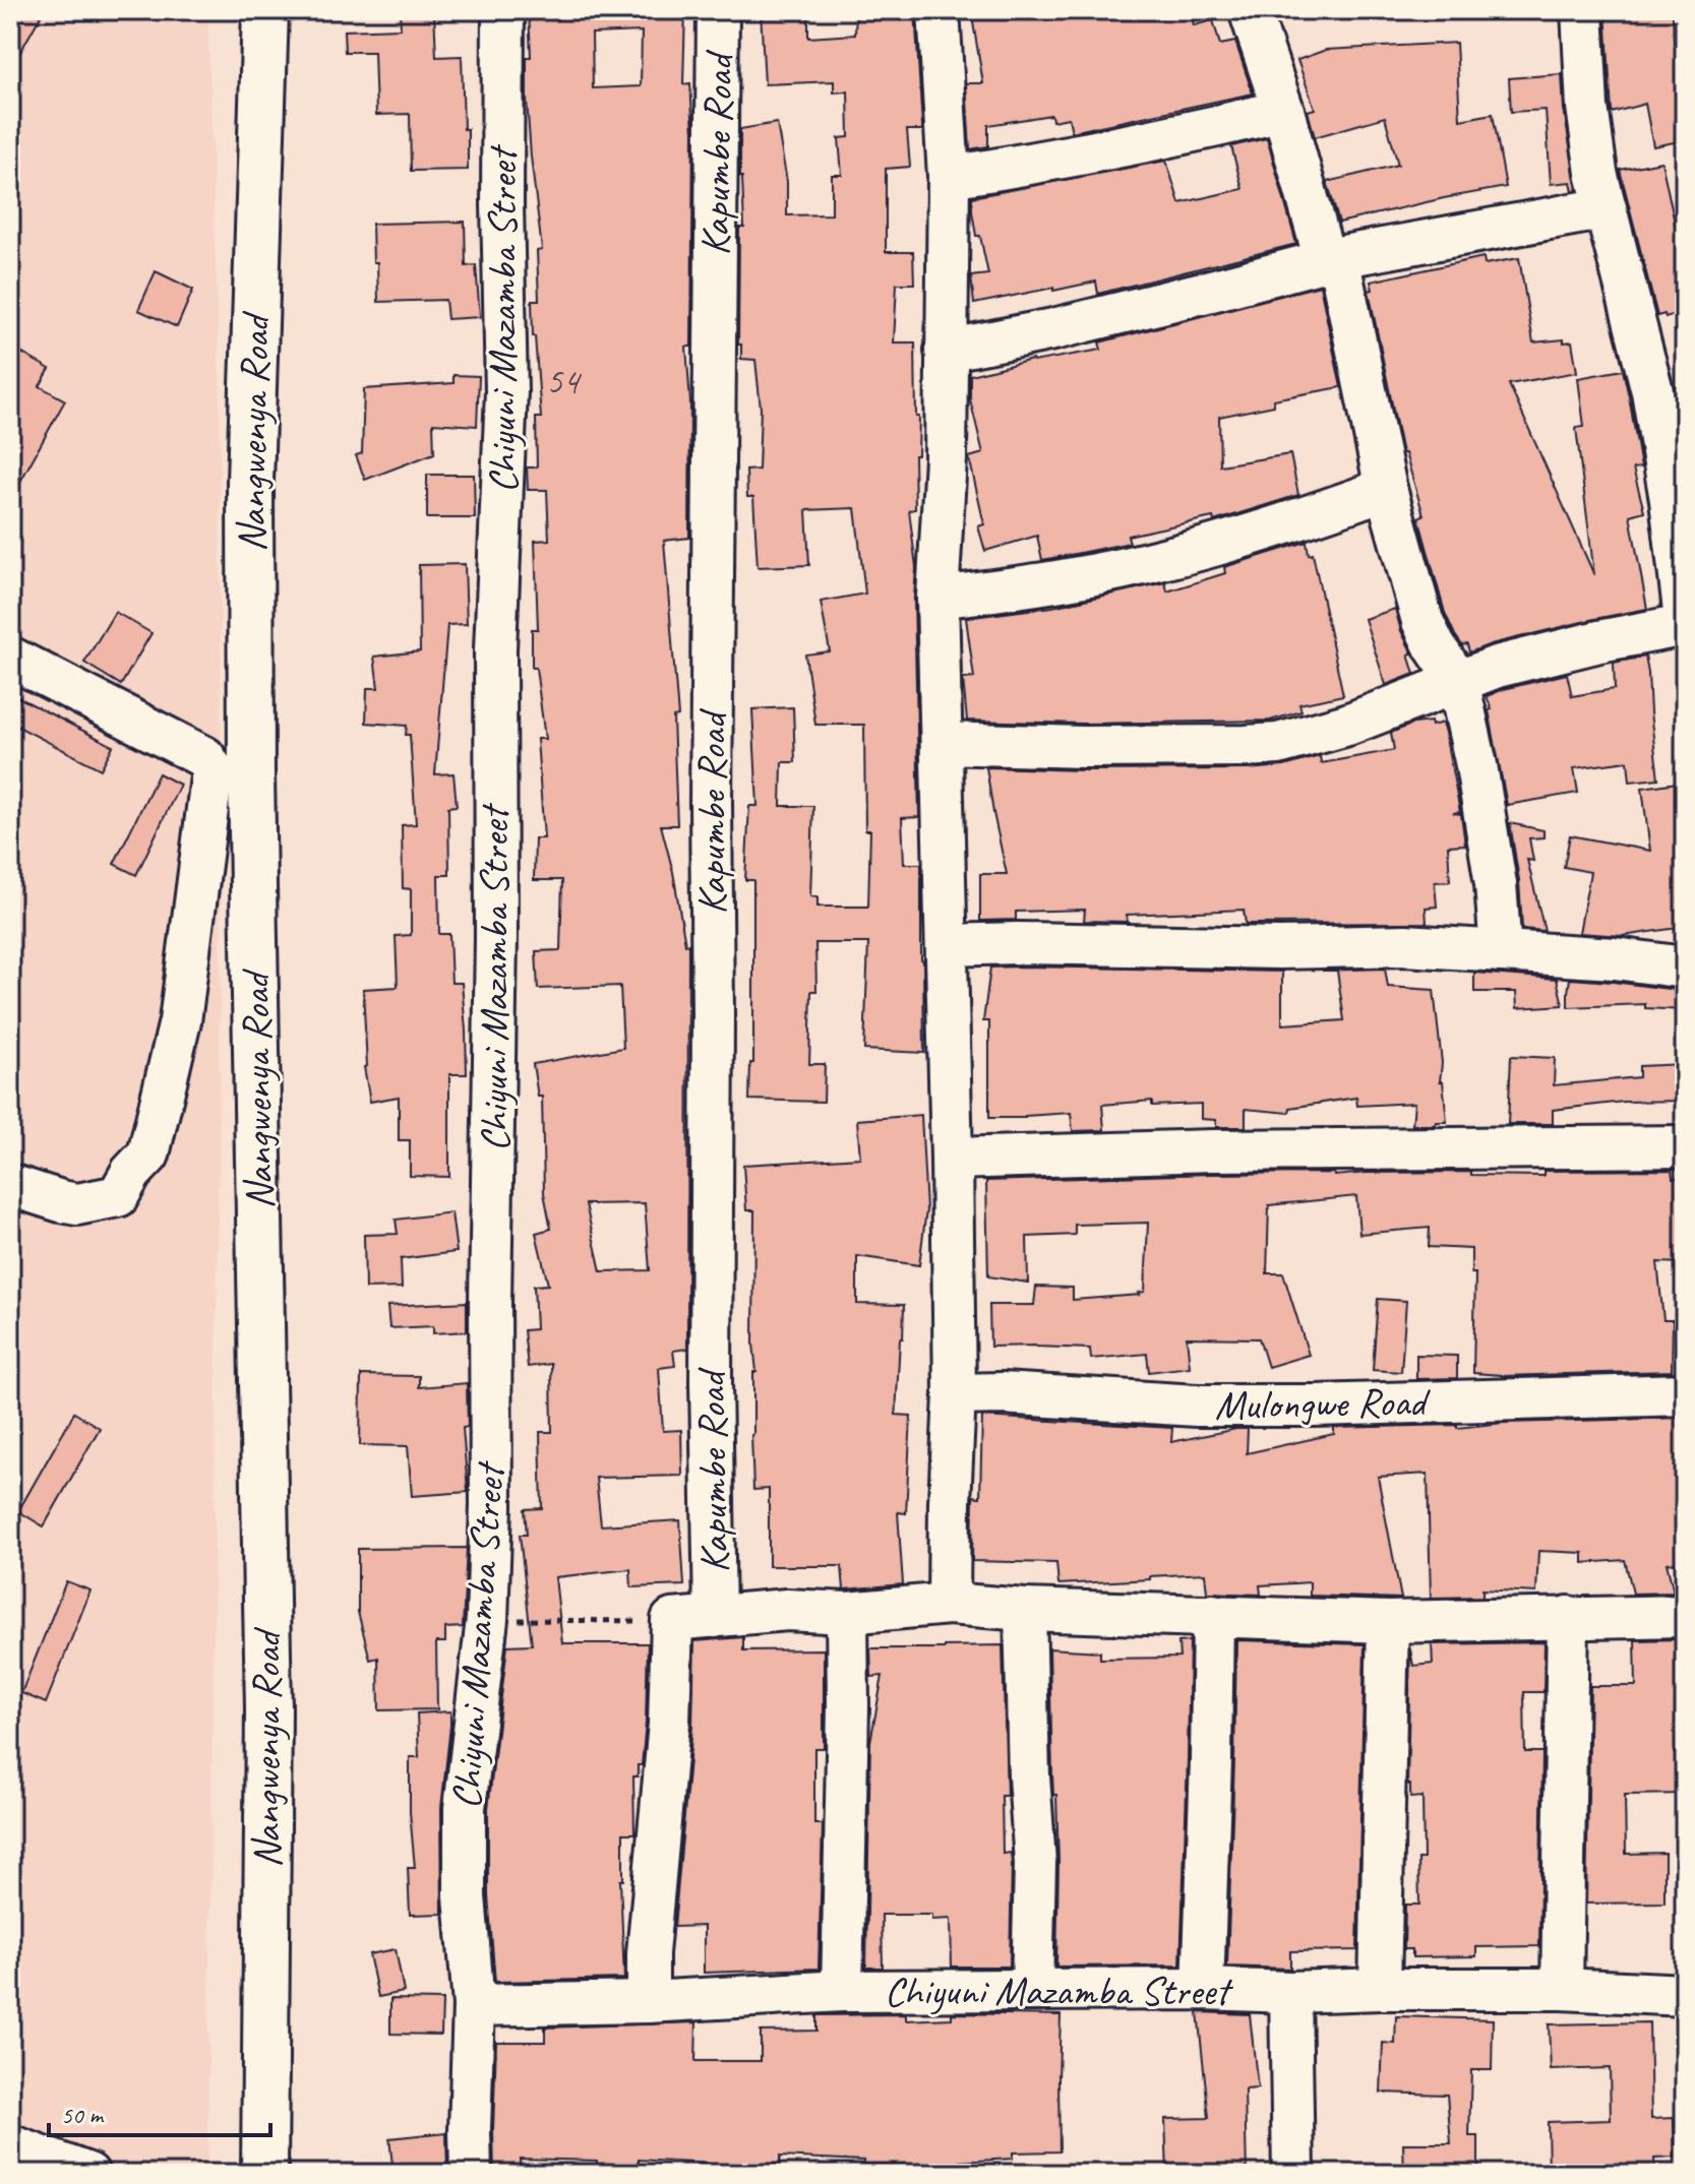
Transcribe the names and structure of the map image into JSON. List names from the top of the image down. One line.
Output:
{"streets":{"main road":["Nangwenya Road"],"street":["Kapumbe Road","Chiyuni Mazamba Street","Mulongwe Road"]},"house_numbers":["54"],"scale_bar":"50 m"}
